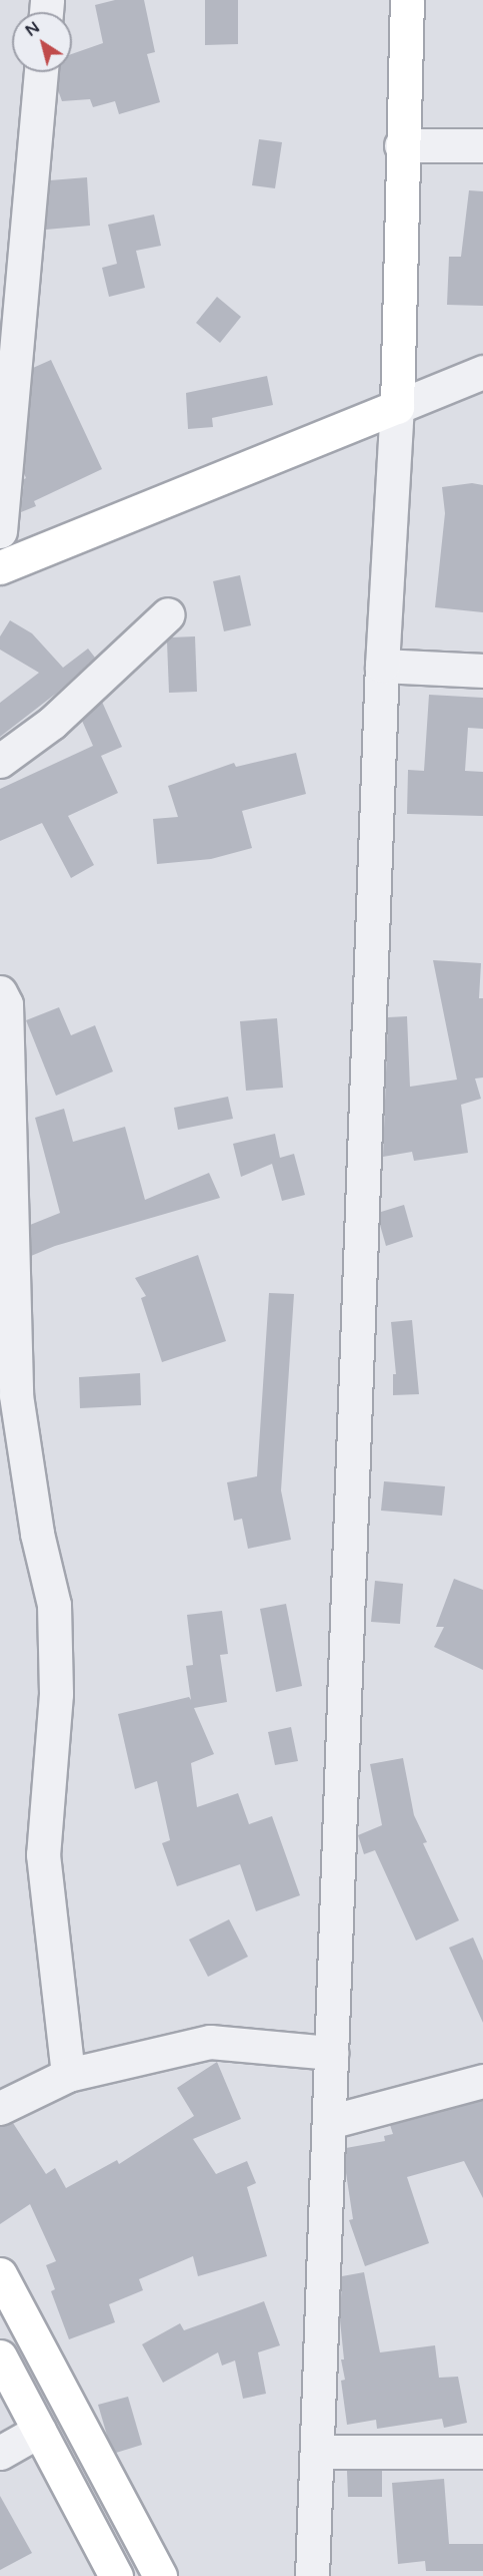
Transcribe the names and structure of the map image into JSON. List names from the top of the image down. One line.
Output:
{"north":"top left"}
